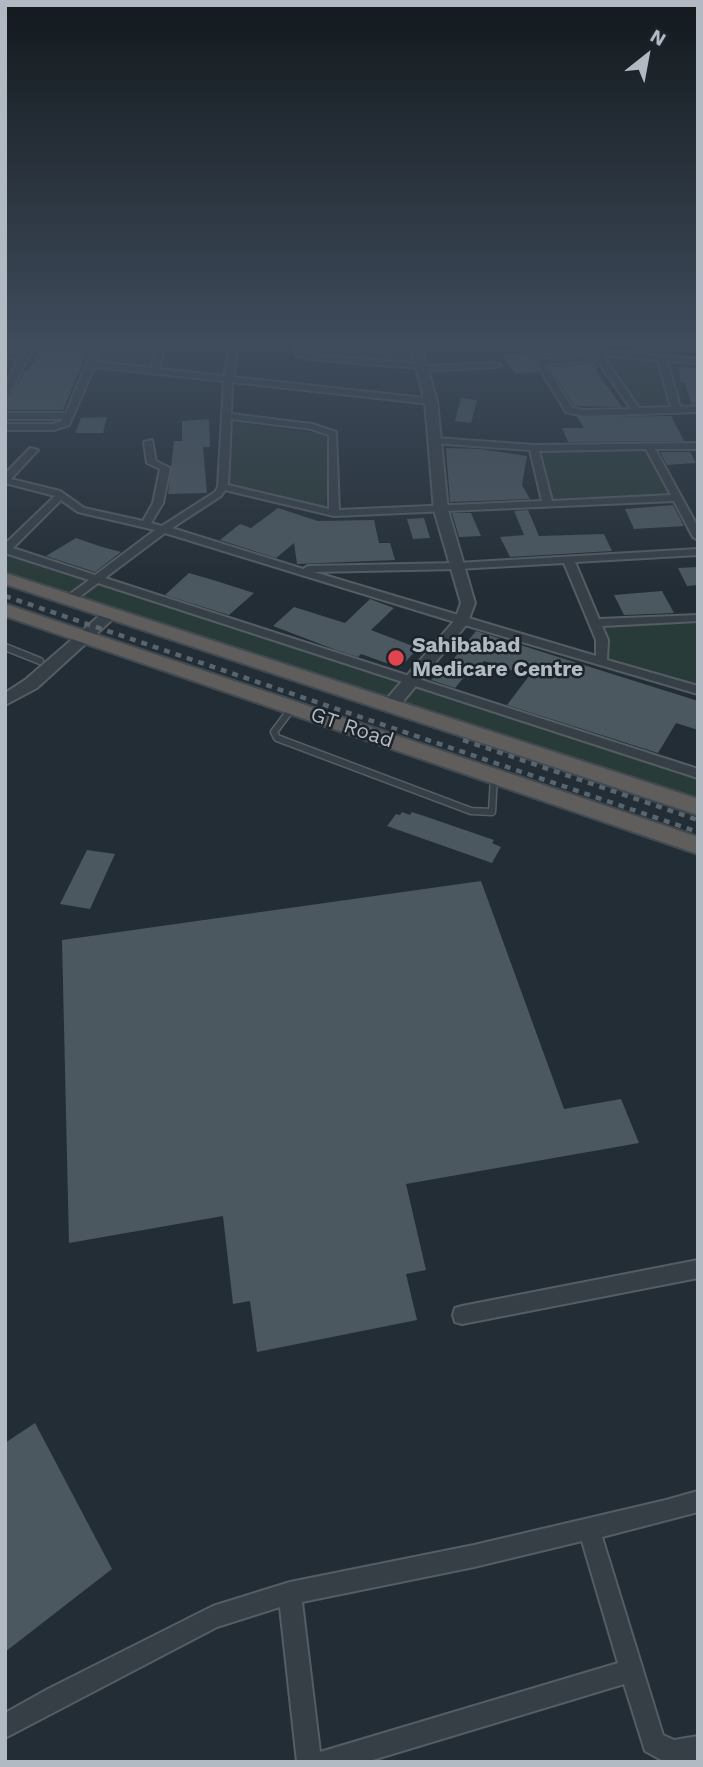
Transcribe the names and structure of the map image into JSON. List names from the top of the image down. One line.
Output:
{"streets":{"highway":["GT Road"]},"places":["Sahibabad Medicare Centre"],"north":"top right"}
